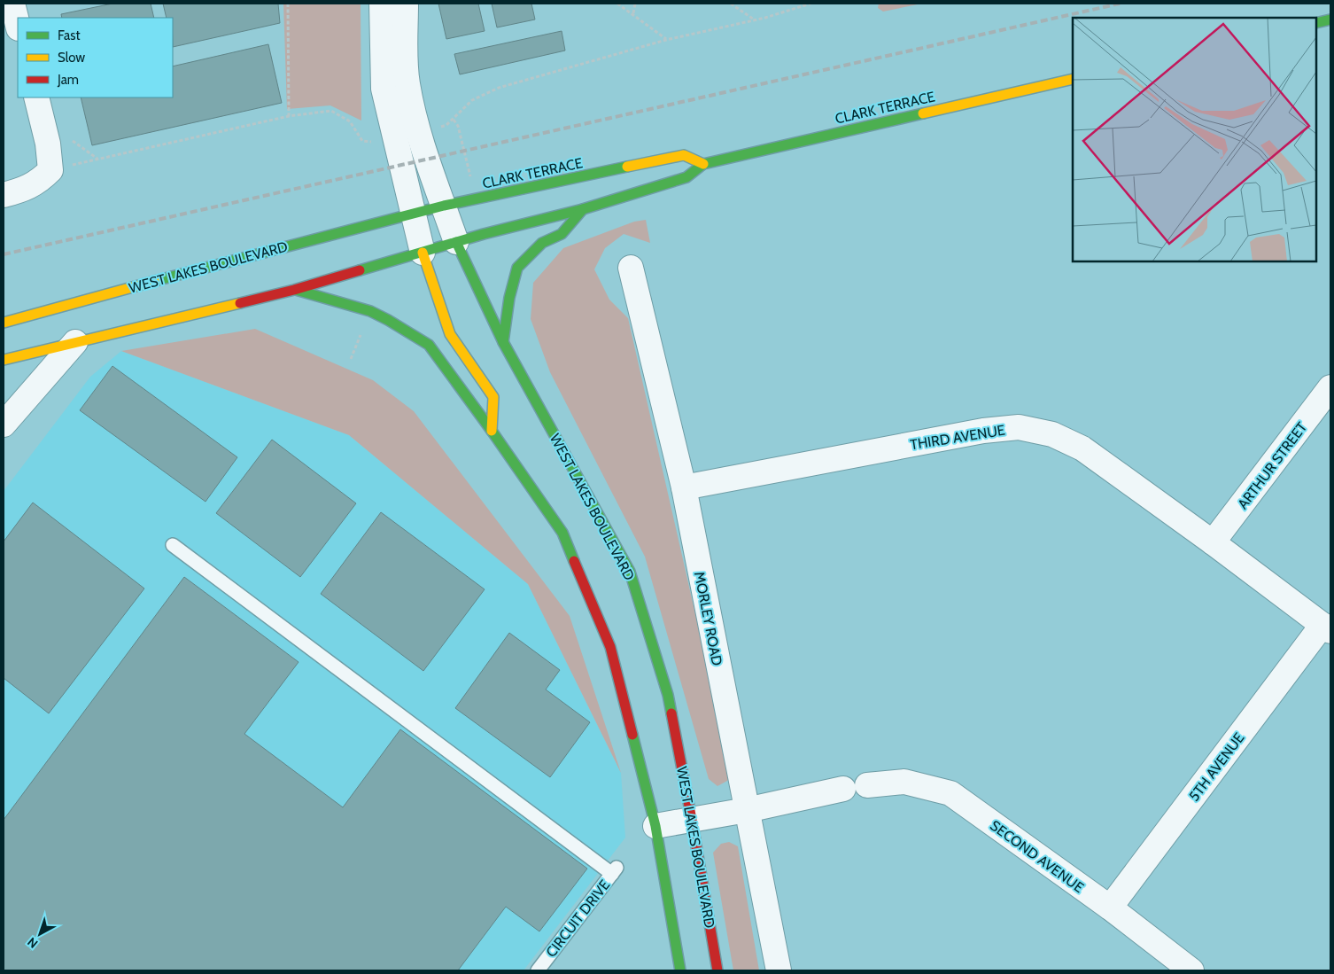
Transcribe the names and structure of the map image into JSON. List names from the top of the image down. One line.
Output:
{"streets":{"main road":["CLARK TERRACE","WEST LAKES BOULEVARD"],"street":["THIRD AVENUE","ARTHUR STREET","MORLEY ROAD","5TH AVENUE","SECOND AVENUE"],"lane":["CIRCUIT DRIVE"]},"crossings":[["CLARK TERRACE","WEST LAKES BOULEVARD"],["THIRD AVENUE","ARTHUR STREET"],["THIRD AVENUE","MORLEY ROAD"],["THIRD AVENUE","5TH AVENUE"],["5TH AVENUE","SECOND AVENUE"]],"legend":["Fast","Slow","Jam"],"north":"bottom left"}
